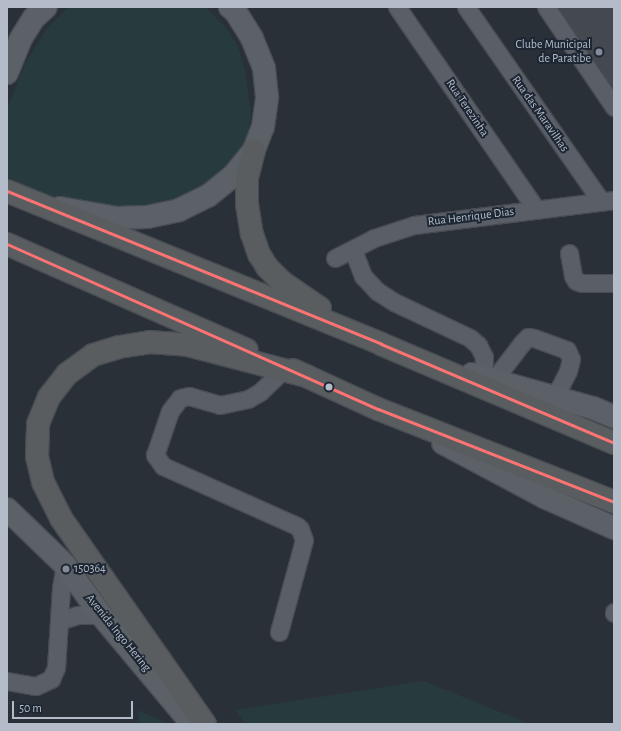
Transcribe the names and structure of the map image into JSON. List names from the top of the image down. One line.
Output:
{"streets":{"main road":["Avenida Ingo Hering"],"street":["Rua Terezinha","Rua das Maravilhas","Rua Henrique Dias"]},"crossings":[["Rua Terezinha","Rua Henrique Dias"],["Rua das Maravilhas","Rua Henrique Dias"]],"places":["Clube Municipal de Paratibe","150364"],"scale_bar":"50 m"}
